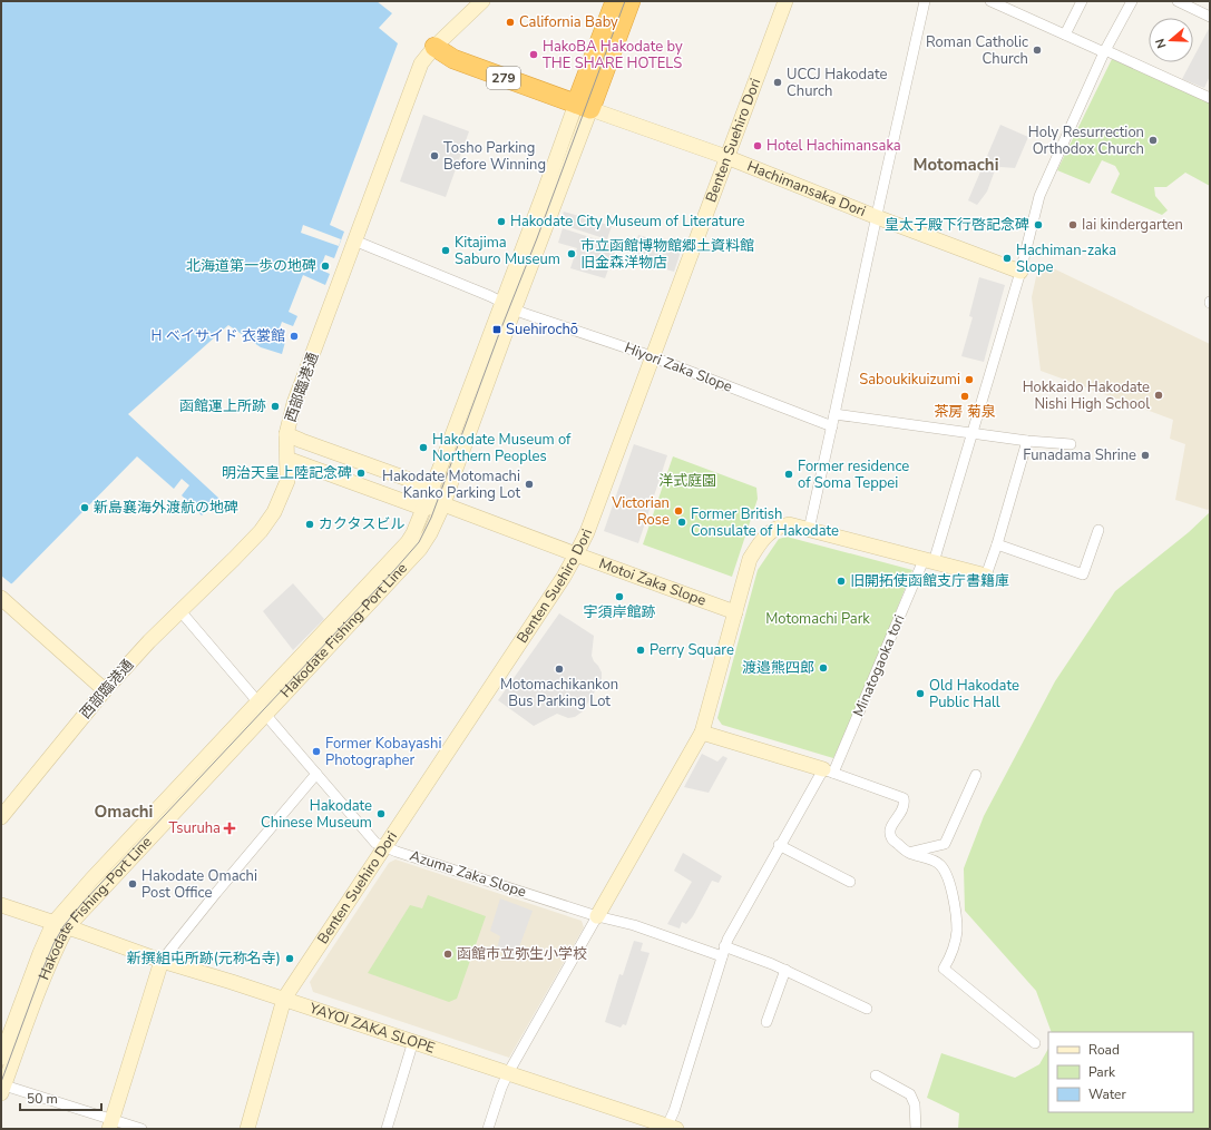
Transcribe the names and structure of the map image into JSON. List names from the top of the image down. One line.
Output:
{"streets":{"highway":["279"],"street":["Benten Suehiro Dori","Hachimansaka Dori","Hiyori Zaka Slope","西部臨港通","Motoi Zaka Slope","Hakodate Fishing-Port Line","Minatogaoka tori","Azuma Zaka Slope","YAYOI ZAKA SLOPE"]},"crossings":[["279","Hachimansaka Dori"],["279","西部臨港通"],["279","Hakodate Fishing-Port Line"],["Benten Suehiro Dori","Hachimansaka Dori"],["Benten Suehiro Dori","Hiyori Zaka Slope"],["Benten Suehiro Dori","Motoi Zaka Slope"],["Benten Suehiro Dori","Azuma Zaka Slope"],["Benten Suehiro Dori","YAYOI ZAKA SLOPE"],["Hachimansaka Dori","Hakodate Fishing-Port Line"],["Hachimansaka Dori","Minatogaoka tori"],["Hiyori Zaka Slope","西部臨港通"],["Hiyori Zaka Slope","Hakodate Fishing-Port Line"],["西部臨港通","Azuma Zaka Slope"],["Motoi Zaka Slope","Hakodate Fishing-Port Line"],["Hakodate Fishing-Port Line","Azuma Zaka Slope"],["Hakodate Fishing-Port Line","YAYOI ZAKA SLOPE"],["Minatogaoka tori","Azuma Zaka Slope"],["Minatogaoka tori","YAYOI ZAKA SLOPE"]],"districts":["Motomachi","Omachi"],"parks":["洋式庭園","Motomachi Park"],"places":{"other":["California Baby","Roman Catholic Church","HakoBA Hakodate by THE SHARE HOTELS","UCCJ Hakodate Church","Holy Resurrection Orthodox Church","Hotel Hachimansaka","Tosho Parking Before Winning","Hakodate City Museum of Literature","皇太子殿下行啓記念碑","Iai kindergarten","Kitajima Saburo Museum","市立函館博物館郷土資料館 旧金森洋物店","Hachiman-zaka Slope","北海道第一歩の地碑","H ベイサイド 衣裳館","Saboukikuizumi","Hokkaido Hakodate Nishi High School","茶房 菊泉","函館運上所跡","Hakodate Museum of Northern Peoples","Funadama Shrine","明治天皇上陸記念碑","Former residence of Soma Teppei","Hakodate Motomachi Kanko Parking Lot","新島襄海外渡航の地碑","Victorian Rose","Former British Consulate of Hakodate","カクタスビル","旧開拓使函館支庁書籍庫","宇須岸館跡","Perry Square","渡邉熊四郎","Motomachikankon Bus Parking Lot","Old Hakodate Public Hall","Former Kobayashi Photographer","Hakodate Chinese Museum","Hakodate Omachi Post Office","函館市立弥生小学校","新撰組屯所跡(元称名寺)"],"transit":["Suehirochō"],"health":["Tsuruha"]},"legend":["Road","Park","Water"],"scale_bar":"50 m","north":"left"}
